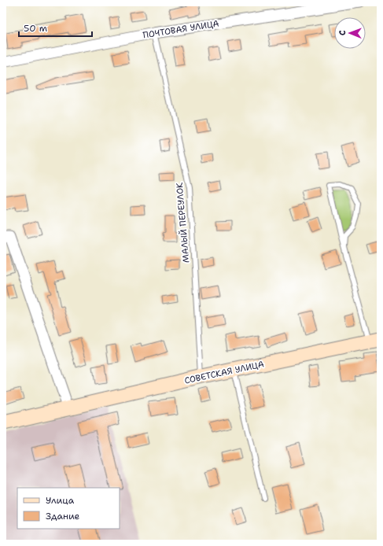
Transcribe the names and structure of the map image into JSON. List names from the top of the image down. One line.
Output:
{"streets":{"street":["ПОЧТОВАЯ УЛИЦА","СОВЕТСКАЯ УЛИЦА"],"lane":["МАЛЫЙ ПЕРЕУЛОК"]},"crossings":[["ПОЧТОВАЯ УЛИЦА","МАЛЫЙ ПЕРЕУЛОК"],["МАЛЫЙ ПЕРЕУЛОК","СОВЕТСКАЯ УЛИЦА"]],"legend":["Улица","Здание"],"scale_bar":"50 m","north":"left"}
